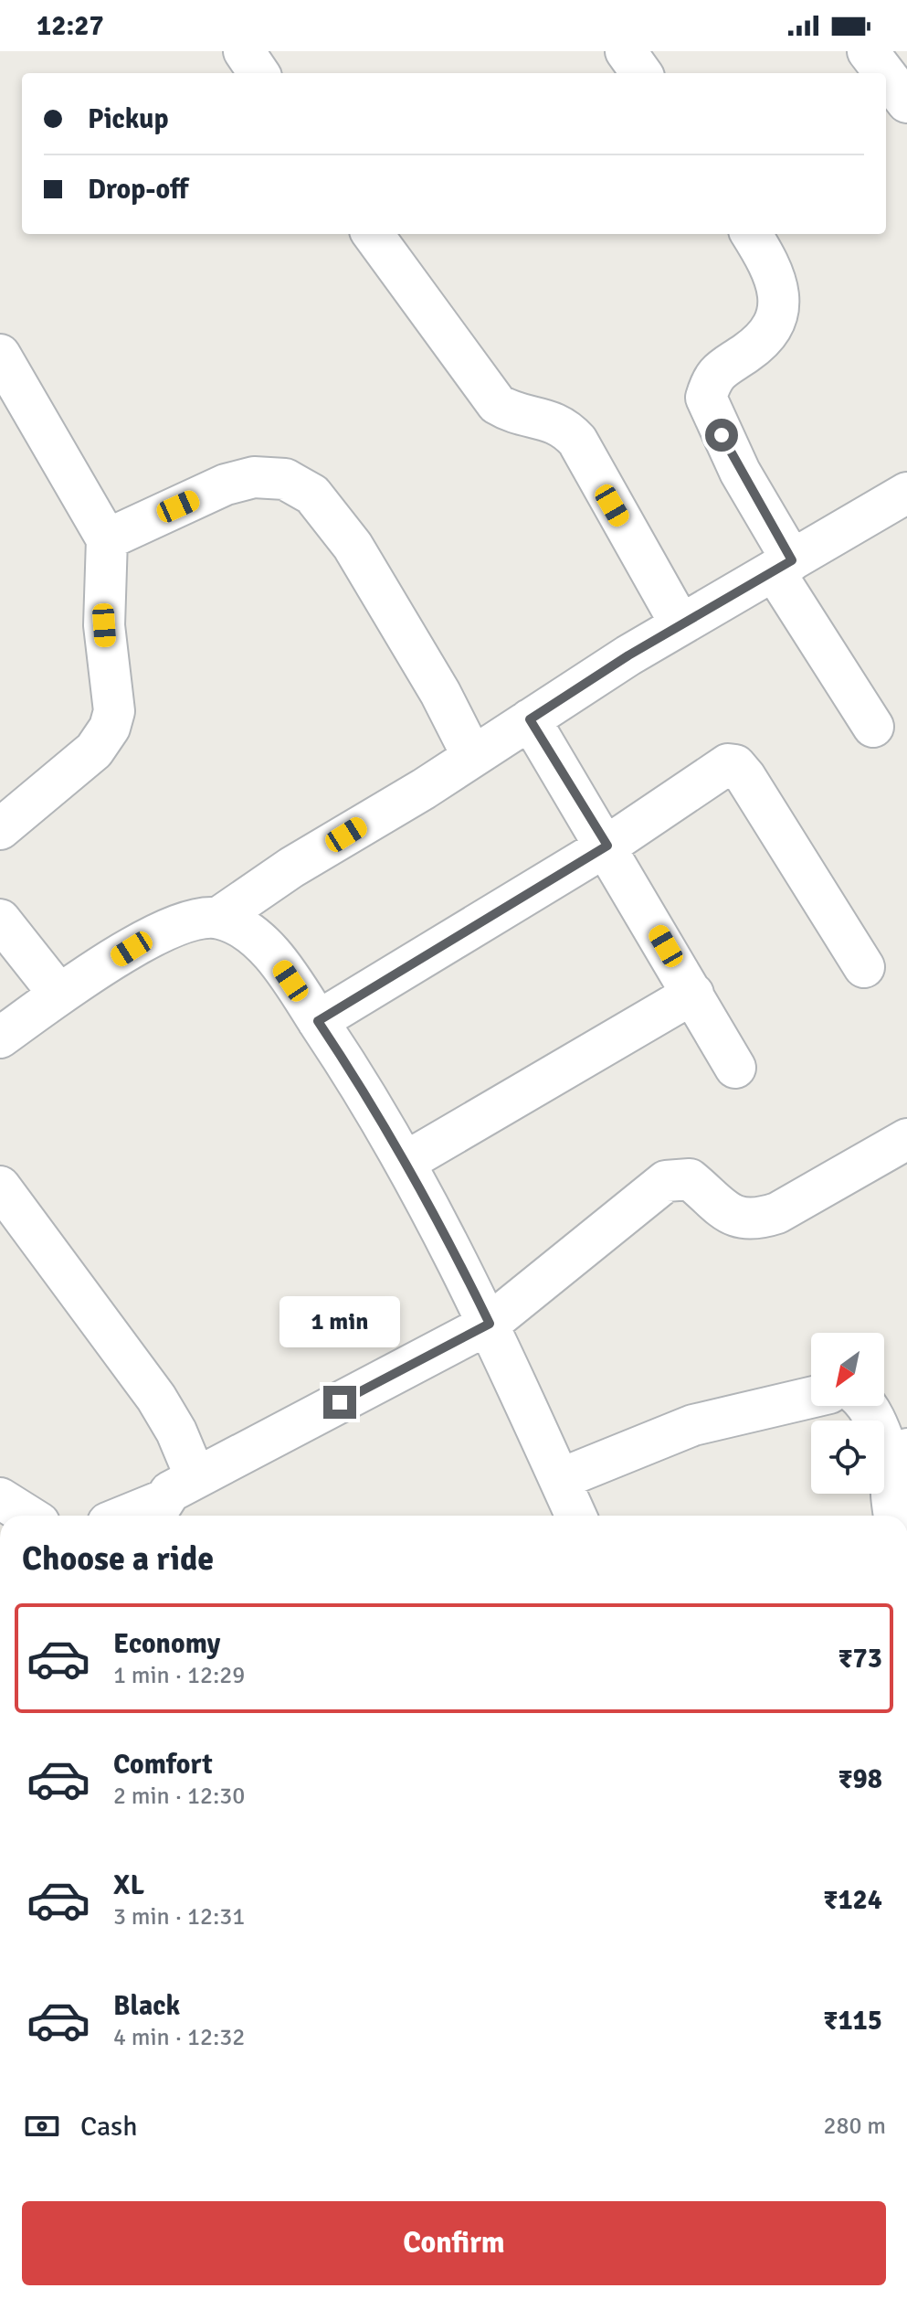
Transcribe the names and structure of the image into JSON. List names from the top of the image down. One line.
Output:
{"north":"bottom left","page":{"status":"12:27","banner":["Pickup","Drop-off"],"bubble":"1 min","heading":"Choose a ride","list":[{"name":"Economy","note":"1 min · 12:29","value":"₹73"},{"name":"Comfort","note":"2 min · 12:30","value":"₹98"},{"name":"XL","note":"3 min · 12:31","value":"₹124"},{"name":"Black","note":"4 min · 12:32","value":"₹115"}],"pay":["Cash","280 m"],"buttons":"Confirm"}}
